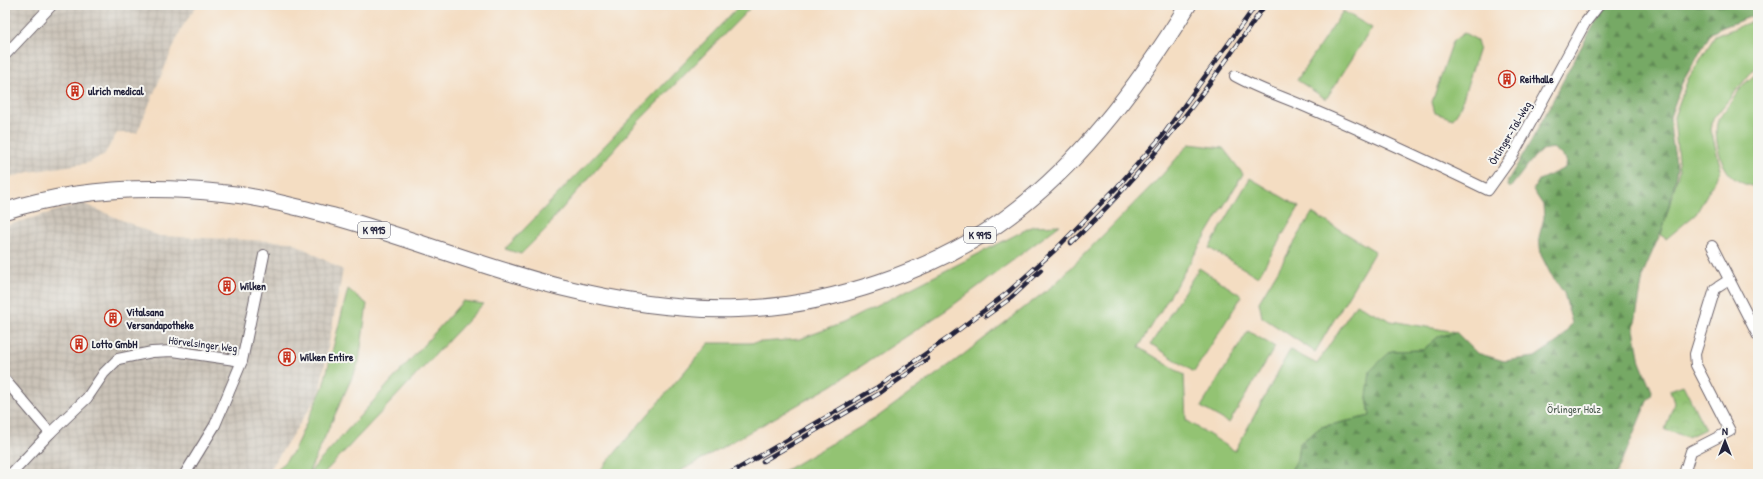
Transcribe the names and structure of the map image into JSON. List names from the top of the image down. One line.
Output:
{"streets":{"main road":["K 9915"],"street":["Örlinger-Tal-Weg","Hörvelsinger Weg"]},"parks":["Örlinger Holz"],"places":{"building":["Reithalle","ulrich medical","Wilken","Vitalsana Versandapotheke","Lotto GmbH","Wilken Entire"]},"north":"top"}
